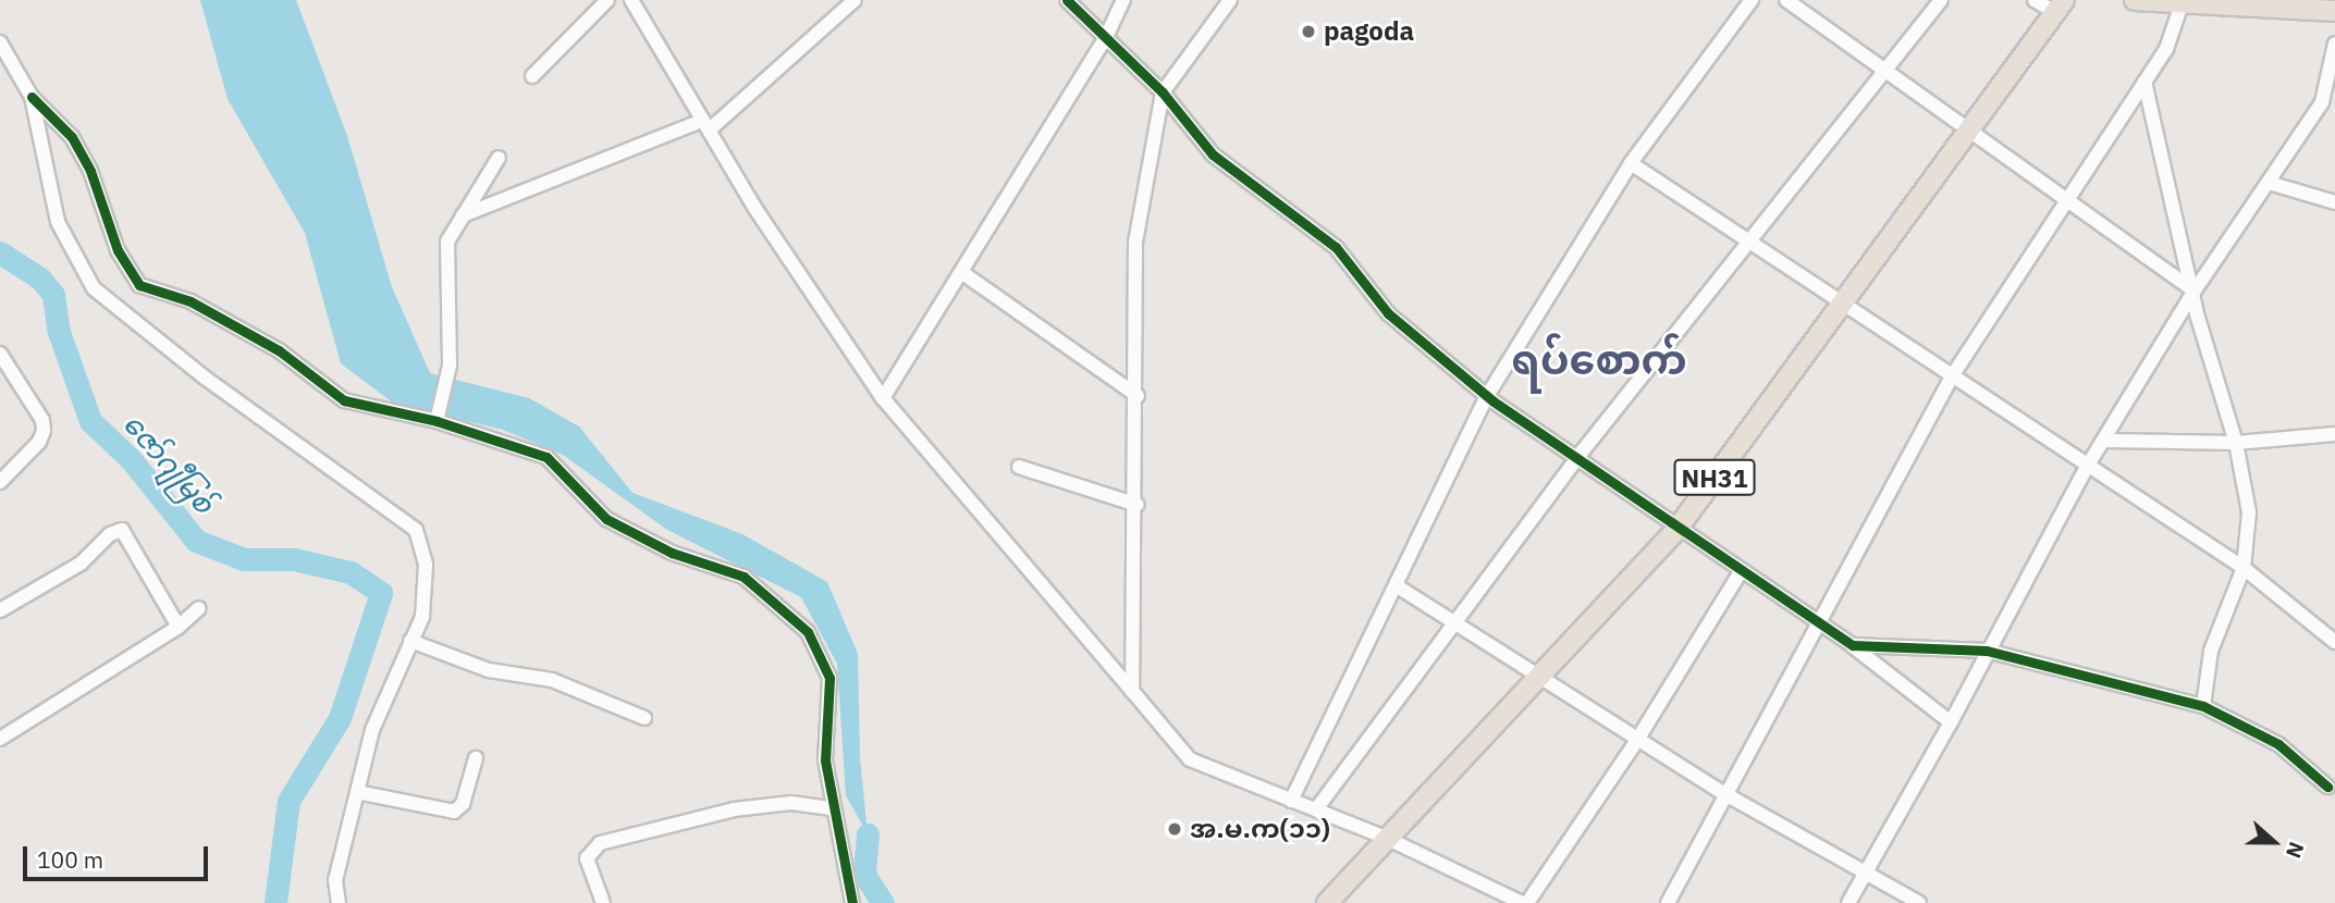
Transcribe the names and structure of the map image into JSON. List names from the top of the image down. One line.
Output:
{"streets":{"highway":["NH31"]},"districts":["ရပ်စောက်"],"water":["ဇော်ဂျီမြစ်"],"places":["pagoda","အ.မ.က(၁၁)"],"scale_bar":"100 m","north":"right"}
